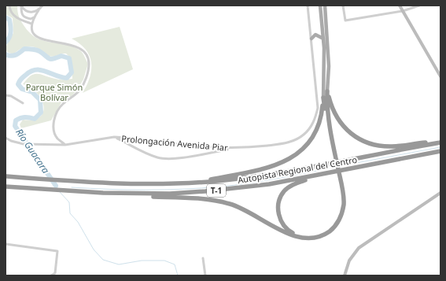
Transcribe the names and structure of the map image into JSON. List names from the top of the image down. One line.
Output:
{"streets":{"highway":["Autopista Regional del Centro","T-1"],"street":["Prolongación Avenida Piar"]},"water":["Río Guacara"],"parks":["Parque Simón Bolívar"]}
